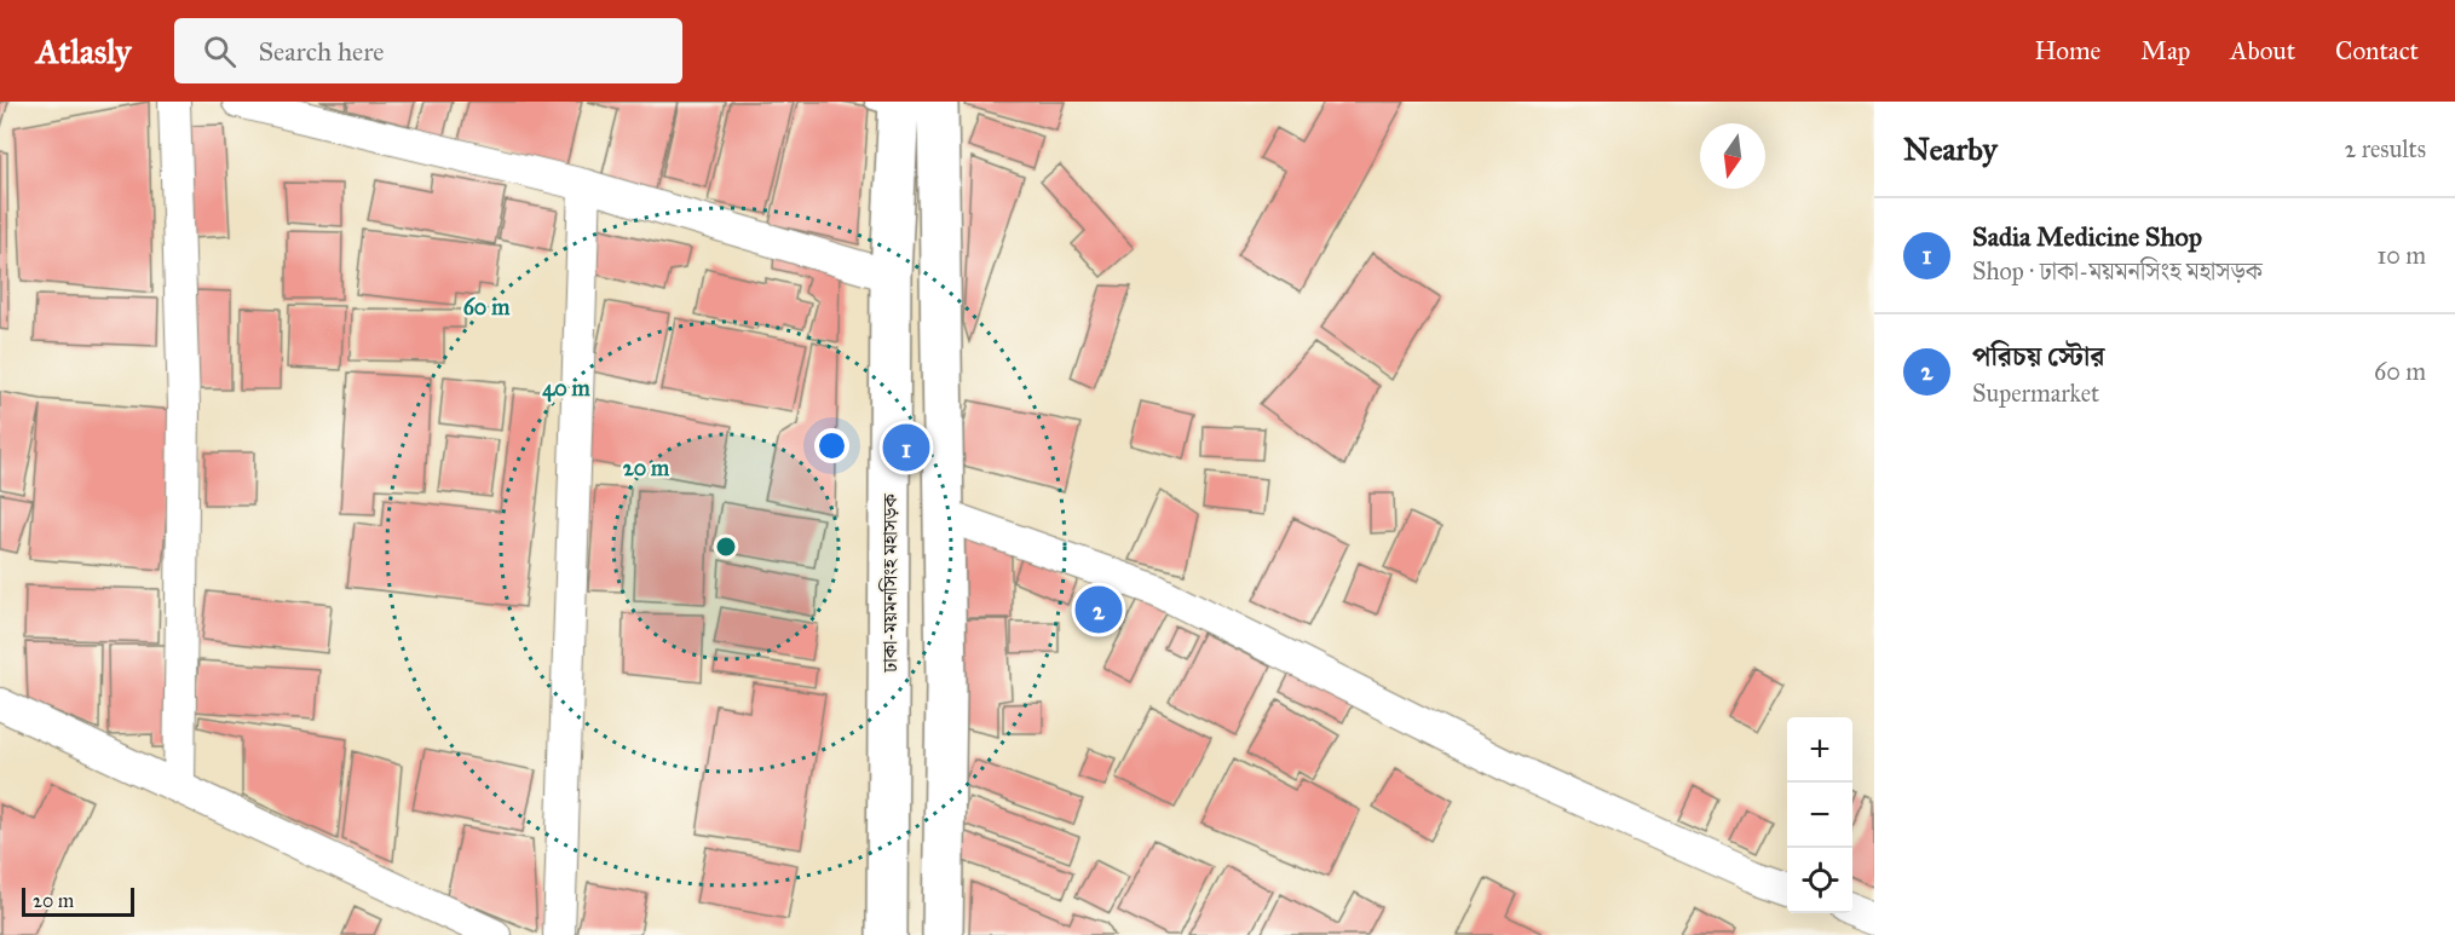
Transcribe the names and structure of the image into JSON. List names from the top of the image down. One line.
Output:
{"streets":{"main road":["ঢাকা-ময়মনসিংহ মহাসড়ক"]},"scale_bar":"20 m","north":"bottom","page":{"header":"Atlasly","search":"Search here","nav":["Home","Map","About","Contact"],"heading":["Nearby","2 results"],"list":[{"mark":"1","name":"Sadia Medicine Shop","note":"Shop · ঢাকা-ময়মনসিংহ মহাসড়ক","value":"10 m"},{"mark":"2","name":"পরিচয় স্টোর","note":"Supermarket","value":"60 m"}],"pins":["1","2"],"map_buttons":["+","−"],"scale":"20 m"},"rings":["60 m","40 m","20 m"]}
